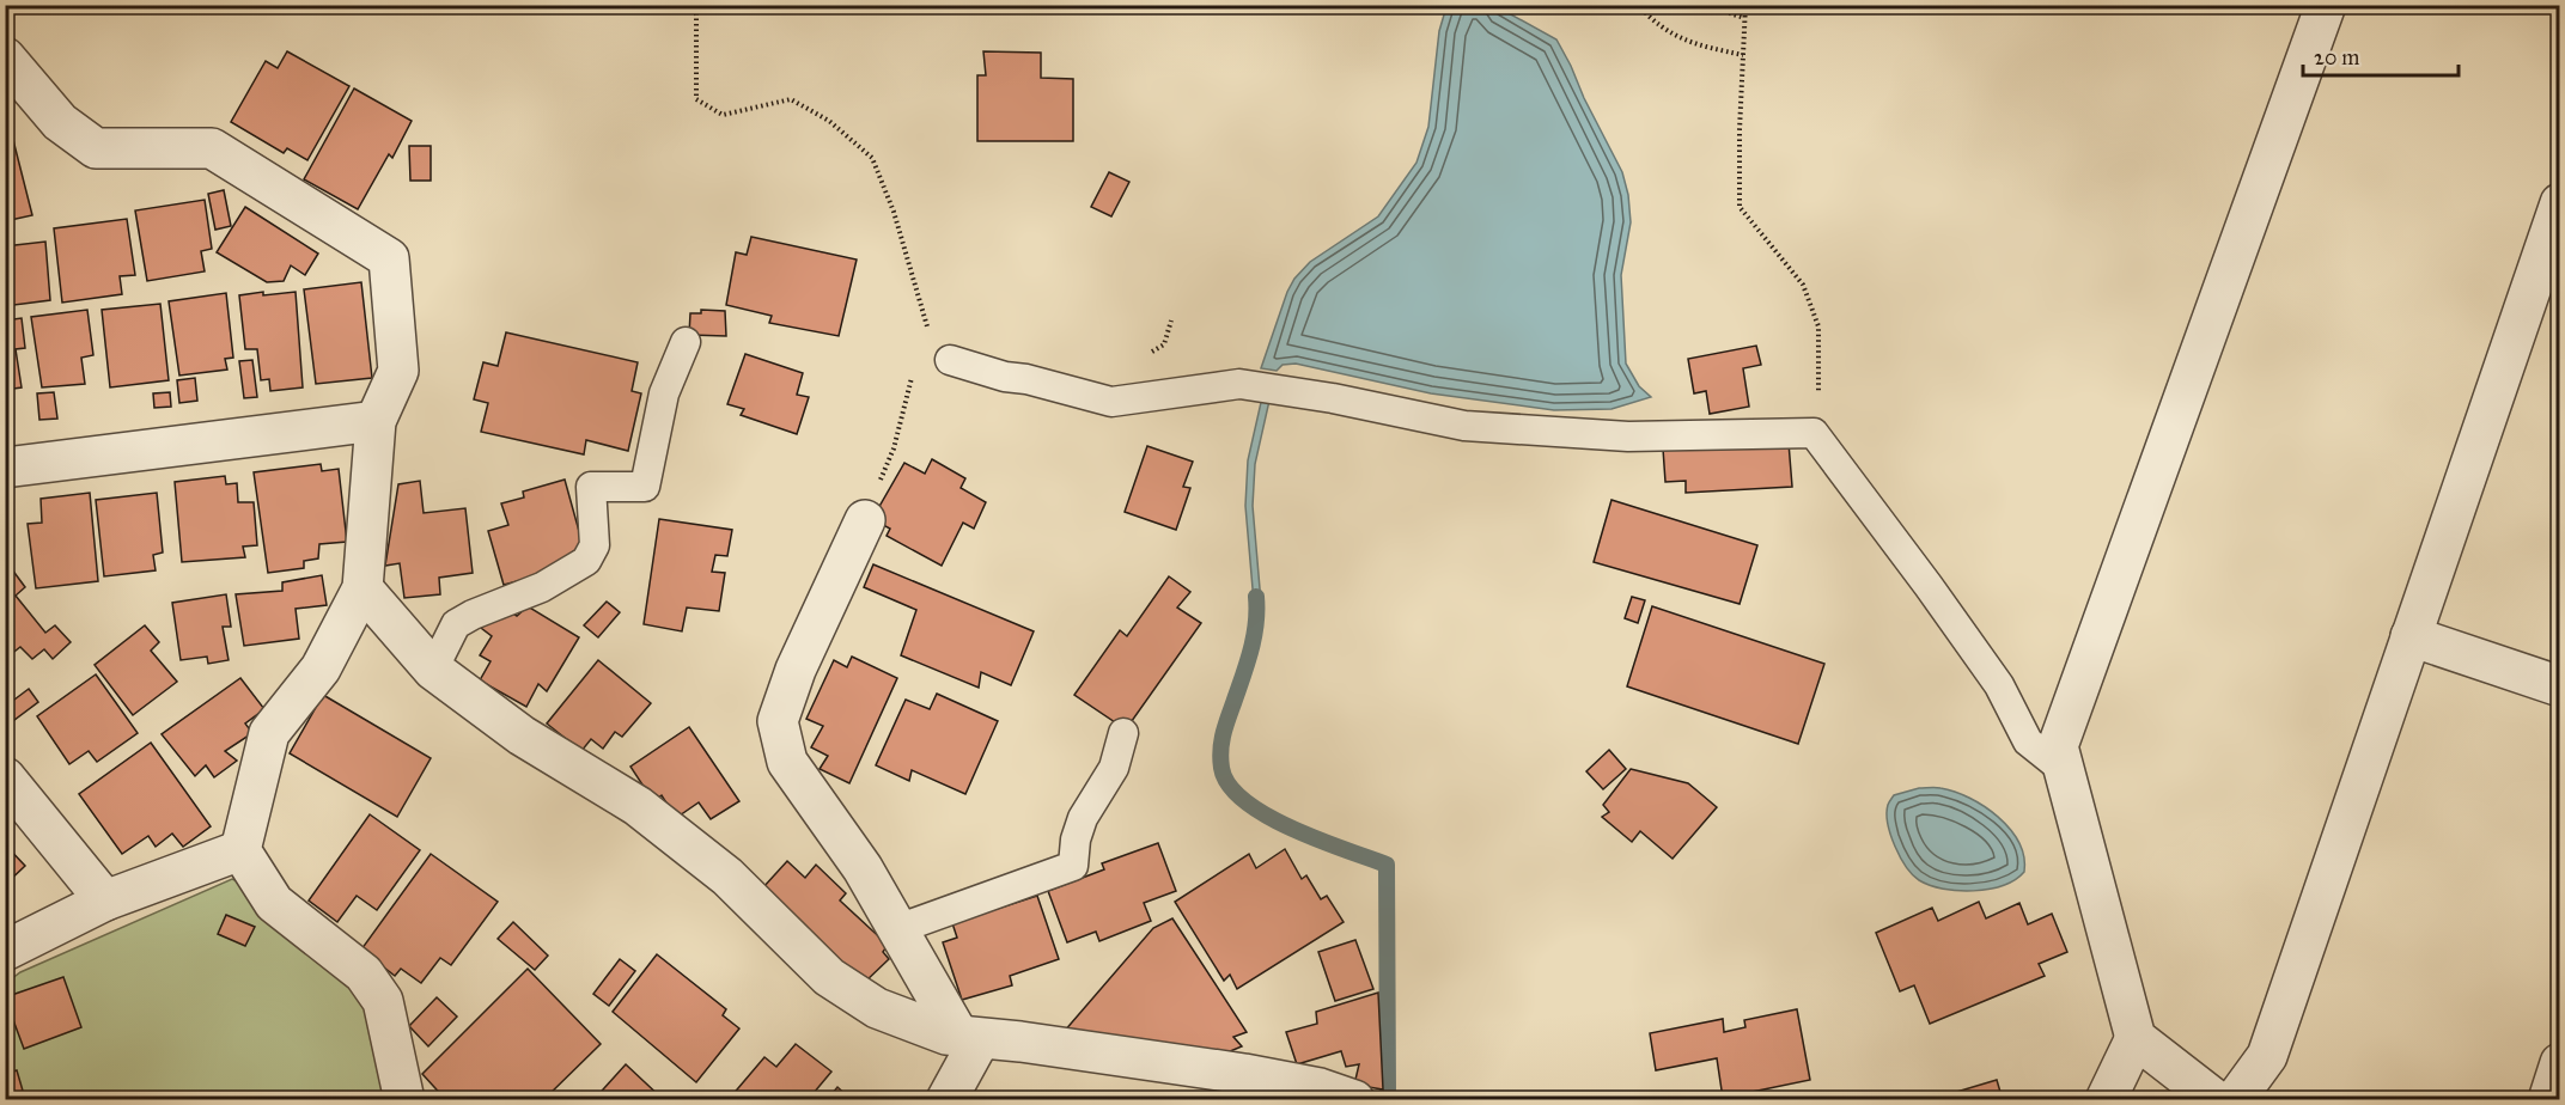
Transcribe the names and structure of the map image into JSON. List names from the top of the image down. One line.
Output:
{"scale_bar":"20 m"}
